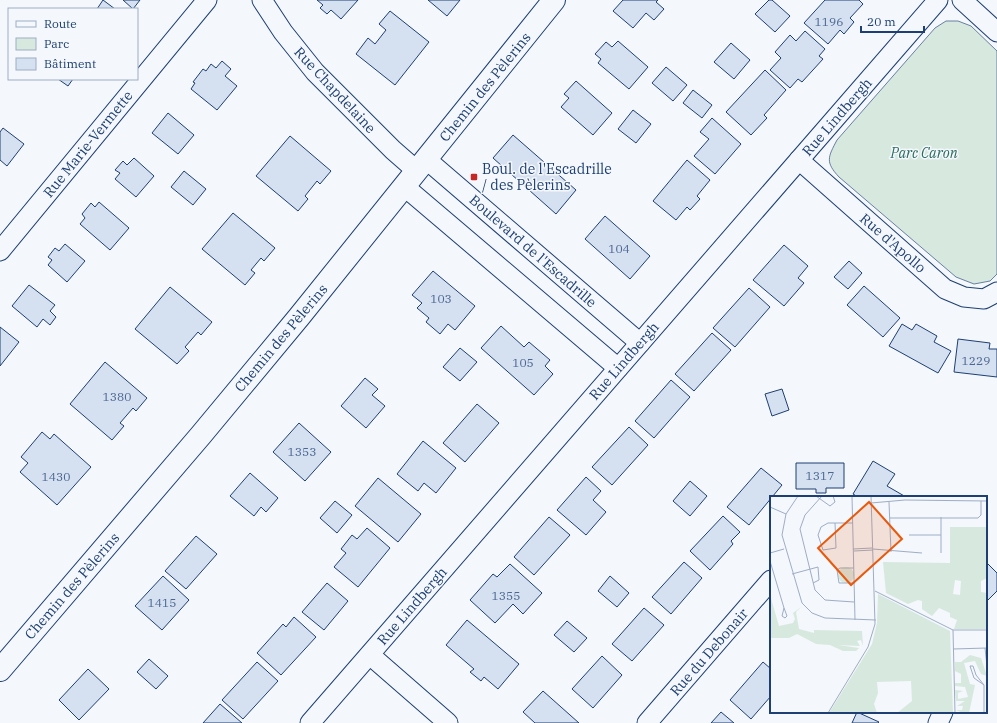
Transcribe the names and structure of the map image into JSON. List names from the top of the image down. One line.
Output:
{"streets":{"street":["Chemin des Pèlerins","Rue Chapdelaine","Rue Lindbergh","Rue Marie-Vermette","Rue d'Apollo","Boulevard de l'Escadrille","Rue du Debonair"]},"crossings":[["Chemin des Pèlerins","Rue Chapdelaine"],["Chemin des Pèlerins","Boulevard de l'Escadrille"],["Rue Chapdelaine","Boulevard de l'Escadrille"],["Rue Lindbergh","Rue d'Apollo"],["Rue Lindbergh","Boulevard de l'Escadrille"]],"parks":["Parc Caron"],"places":{"transit":["Boul. de l'Escadrille / des Pèlerins"]},"house_numbers":["1196","104","103","1229","105","1380","1353","1317","1430","1355","1415"],"legend":["Route","Parc","Bâtiment"],"scale_bar":"20 m"}
